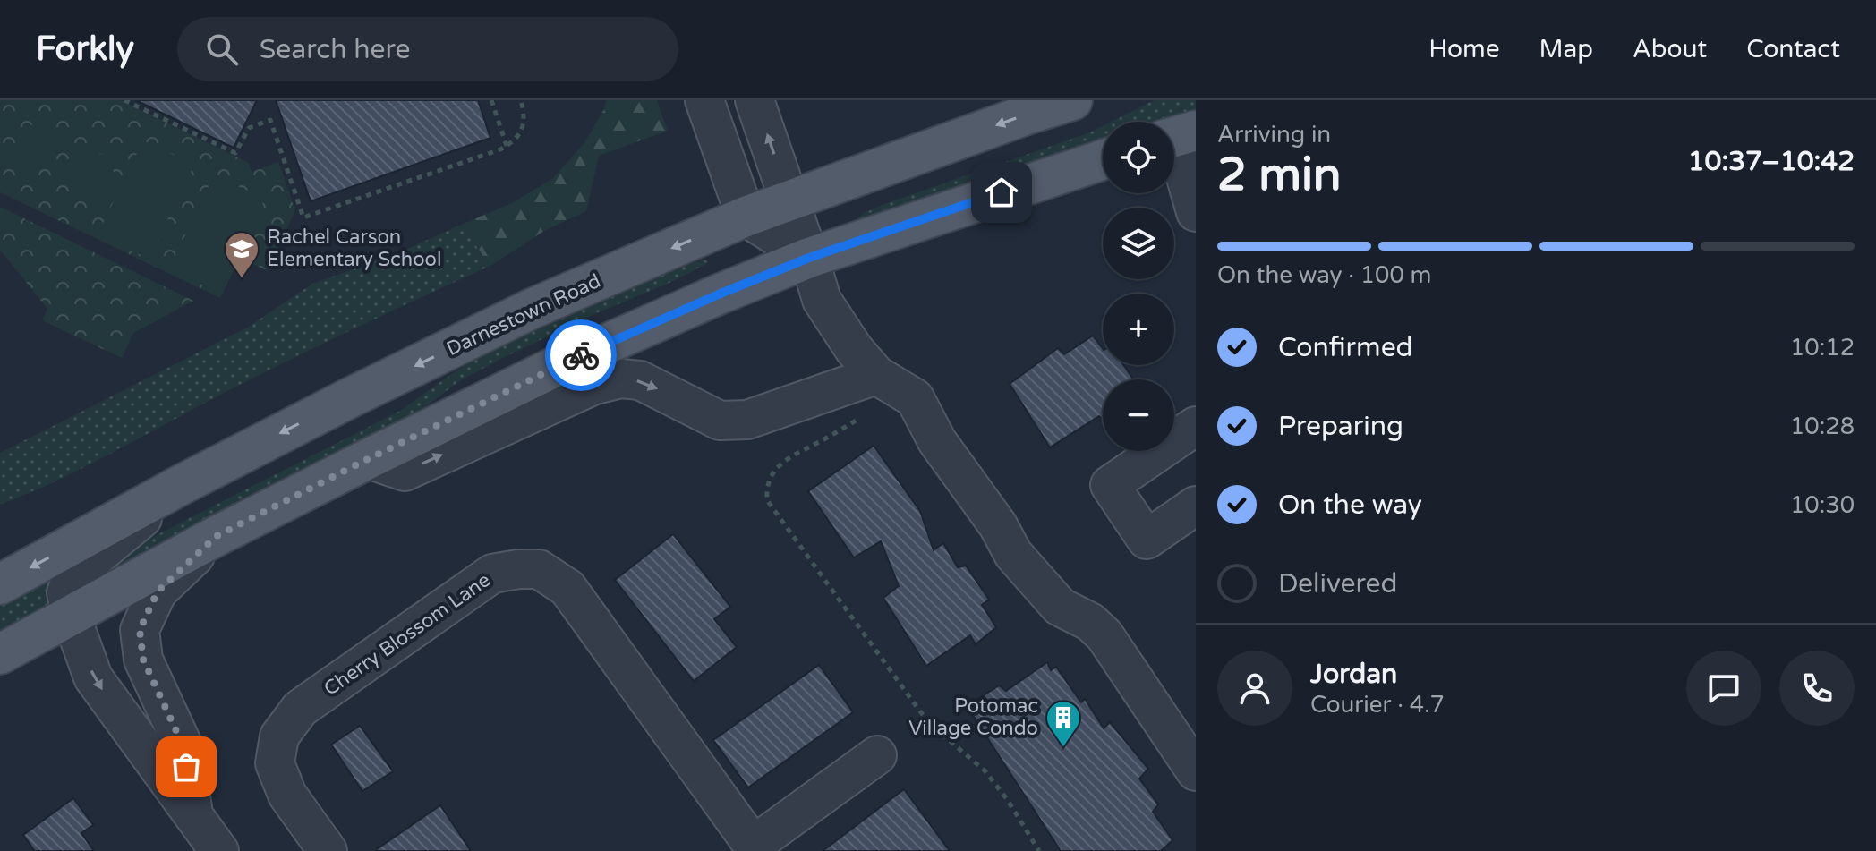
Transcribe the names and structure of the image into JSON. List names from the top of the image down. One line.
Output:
{"streets":{"main road":["Darnestown Road"],"street":["Cherry Blossom Lane"]},"places":{"school or university":["Rachel Carson Elementary School"],"building":["Potomac Village Condo"]},"page":{"header":"Forkly","search":"Search here","nav":["Home","Map","About","Contact"],"heading":["2 min","Arriving in","10:37–10:42"],"panel":["Jordan","Courier · 4.7"],"map_buttons":["+","−"],"bar":"On the way · 100 m","list":[["Confirmed","10:12"],["Preparing","10:28"],["On the way","10:30"],"Delivered"]}}
